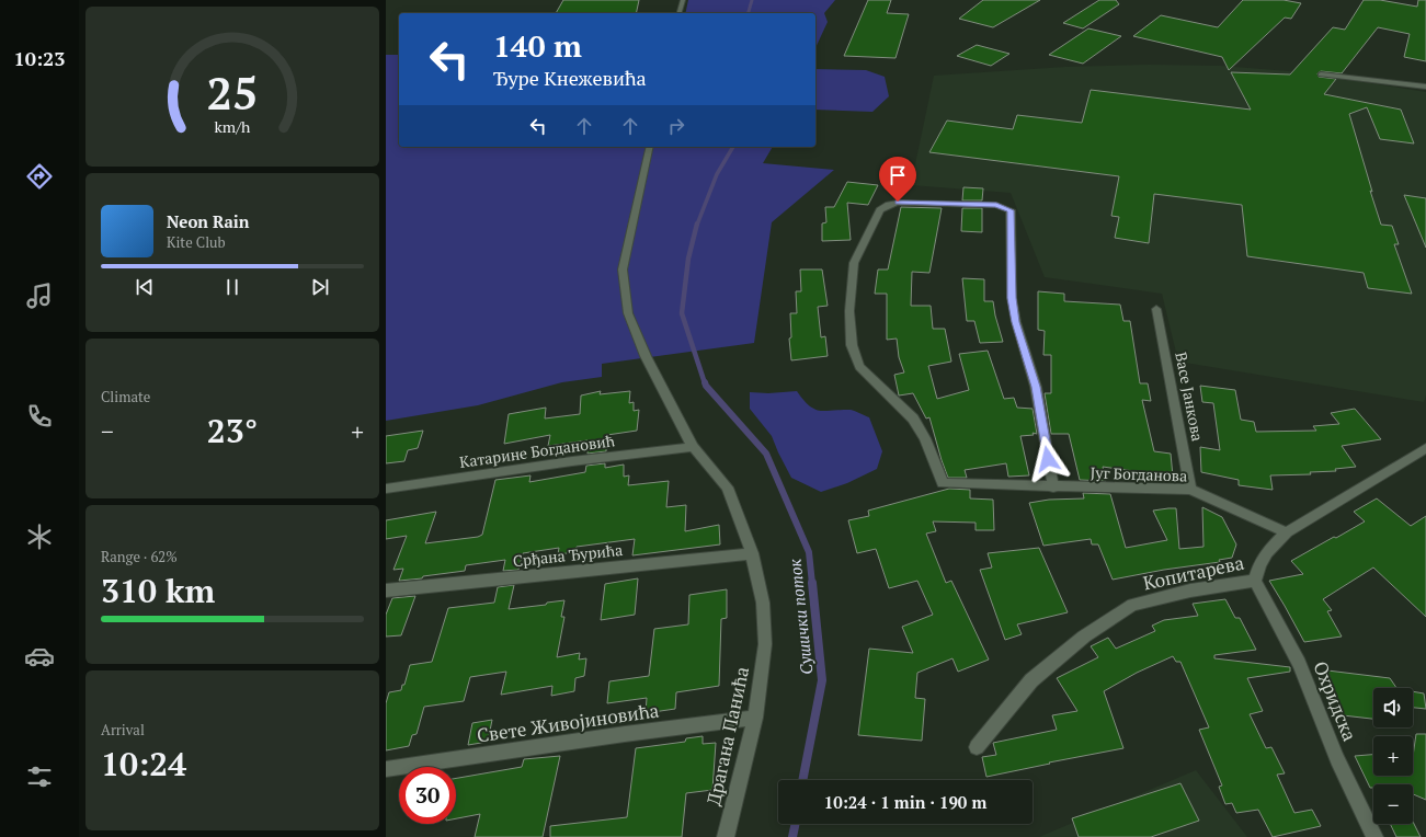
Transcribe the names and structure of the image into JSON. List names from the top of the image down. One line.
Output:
{"streets":{"street":["Васе Јанкова","Катарине Богдановић","Југ Богданова","Срђана Ђурића","Копитарева","Охридска","Свете Живојиновића","Драгана Панића"]},"crossings":[["Васе Јанкова","Југ Богданова"],["Катарине Богдановић","Драгана Панића"],["Југ Богданова","Копитарева"],["Срђана Ђурића","Драгана Панића"],["Копитарева","Охридска"],["Свете Живојиновића","Драгана Панића"]],"water":["Сушички поток"],"page":{"tabs":"10:23","turn":["140 m","Ђуре Кнежевића"],"song":["Neon Rain","Kite Club"],"tile":["Climate",["Range · 62%","310 km"],["Arrival","10:24"]],"heat":["−","23°","+"],"map_buttons":["+","−"],"limit":"30","trip":"10:24 · 1 min · 190 m","gauge":["25","km/h"]}}
